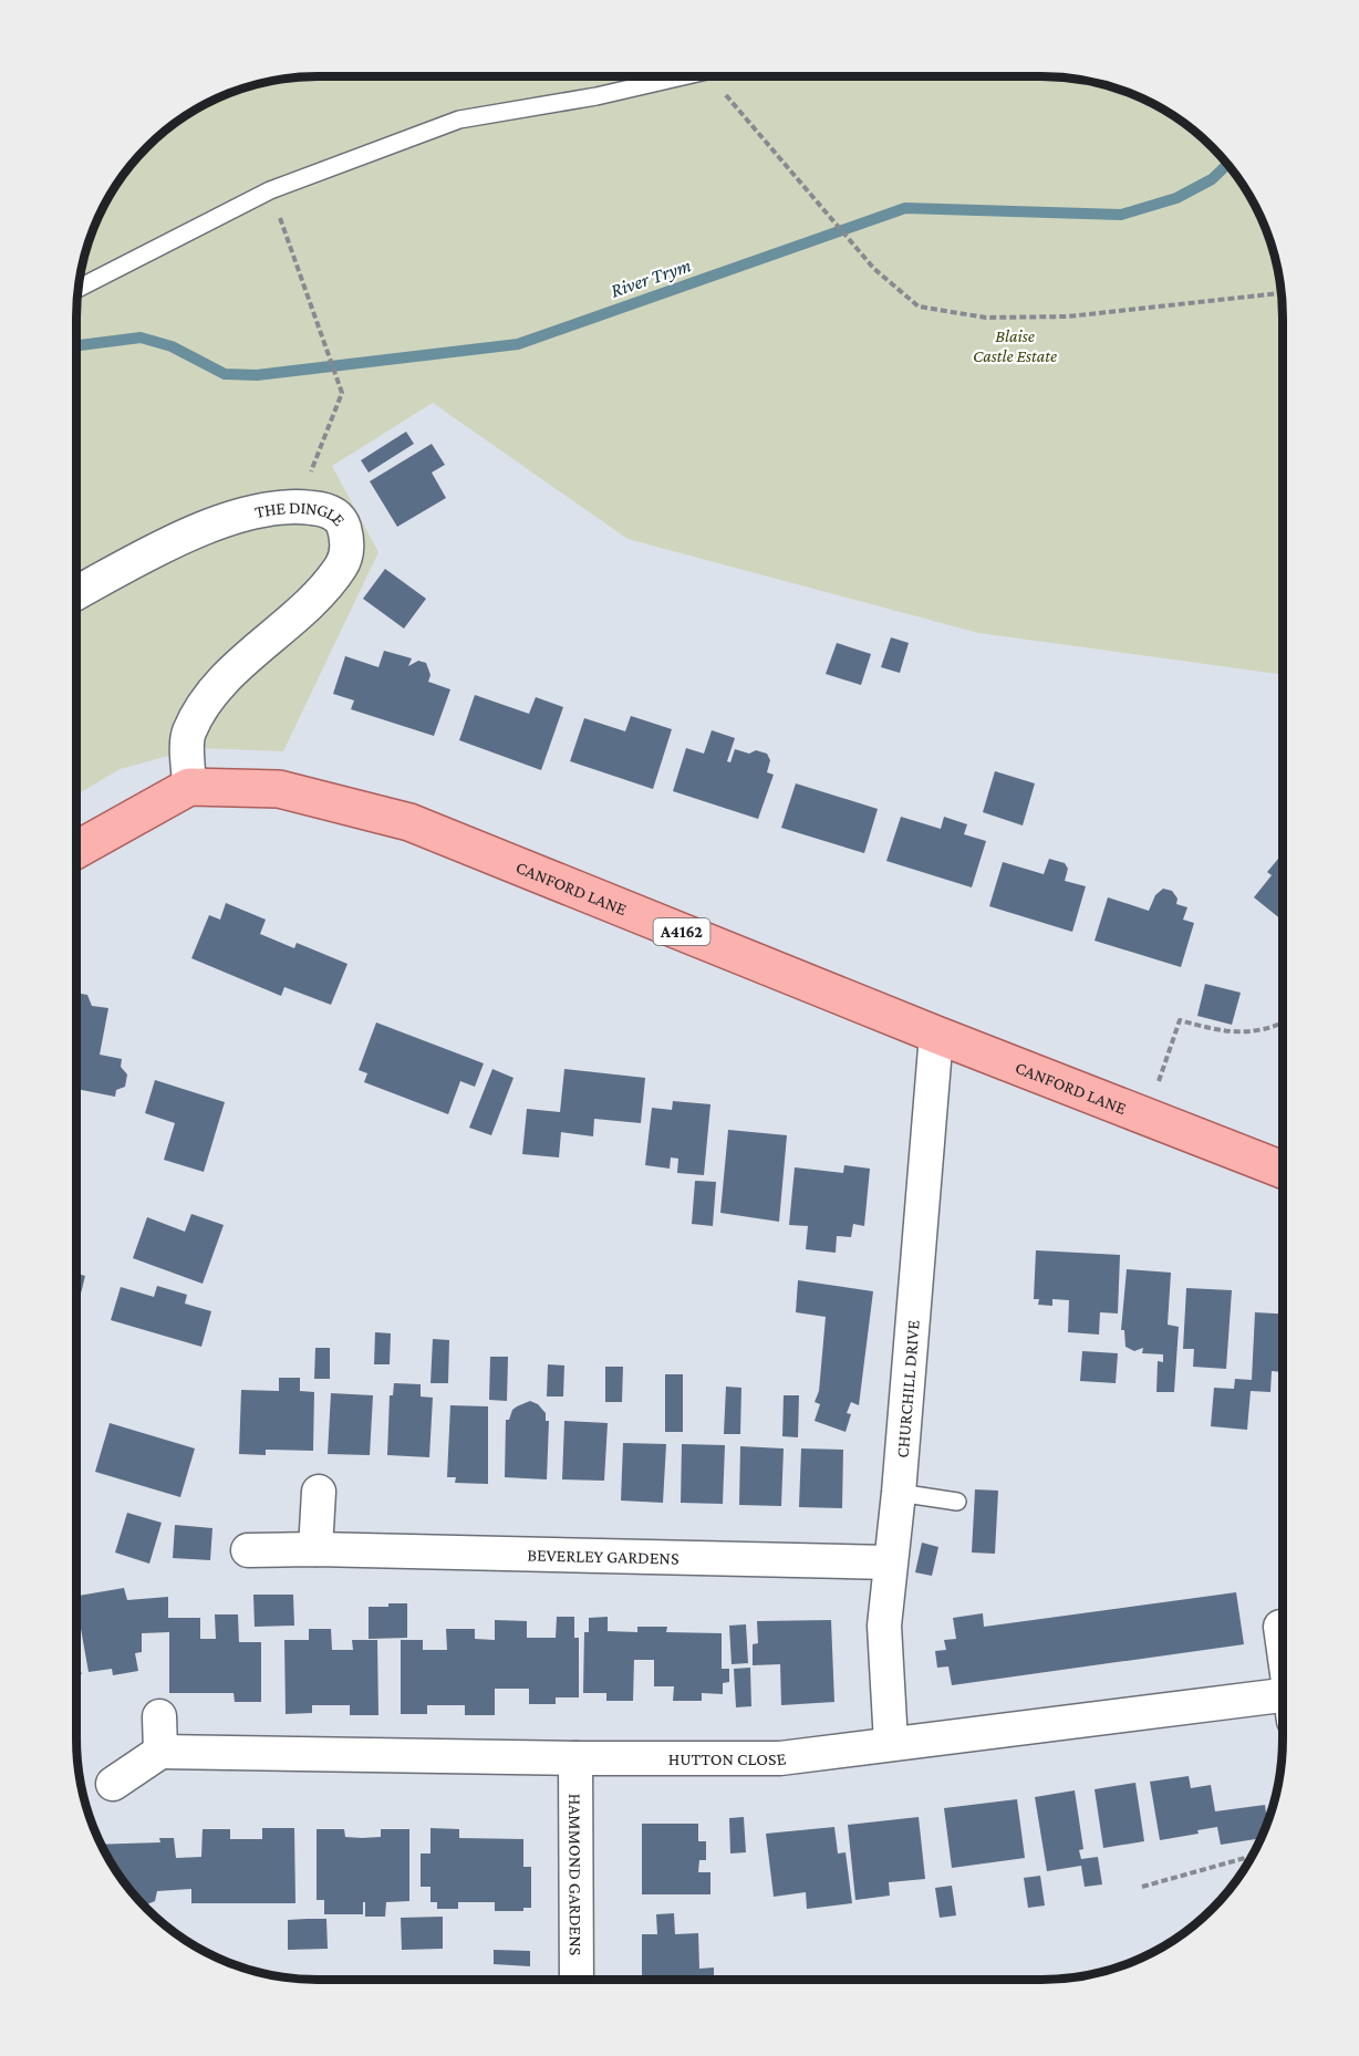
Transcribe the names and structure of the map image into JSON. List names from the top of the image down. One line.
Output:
{"streets":{"main road":["CANFORD LANE","A4162"],"street":["THE DINGLE","CHURCHILL DRIVE","BEVERLEY GARDENS","HUTTON CLOSE","HAMMOND GARDENS"]},"crossings":[["THE DINGLE","CANFORD LANE"],["CANFORD LANE","CHURCHILL DRIVE"],["CHURCHILL DRIVE","BEVERLEY GARDENS"],["CHURCHILL DRIVE","HUTTON CLOSE"],["HUTTON CLOSE","HAMMOND GARDENS"]],"water":["River Trym"],"parks":["Blaise Castle Estate"]}
